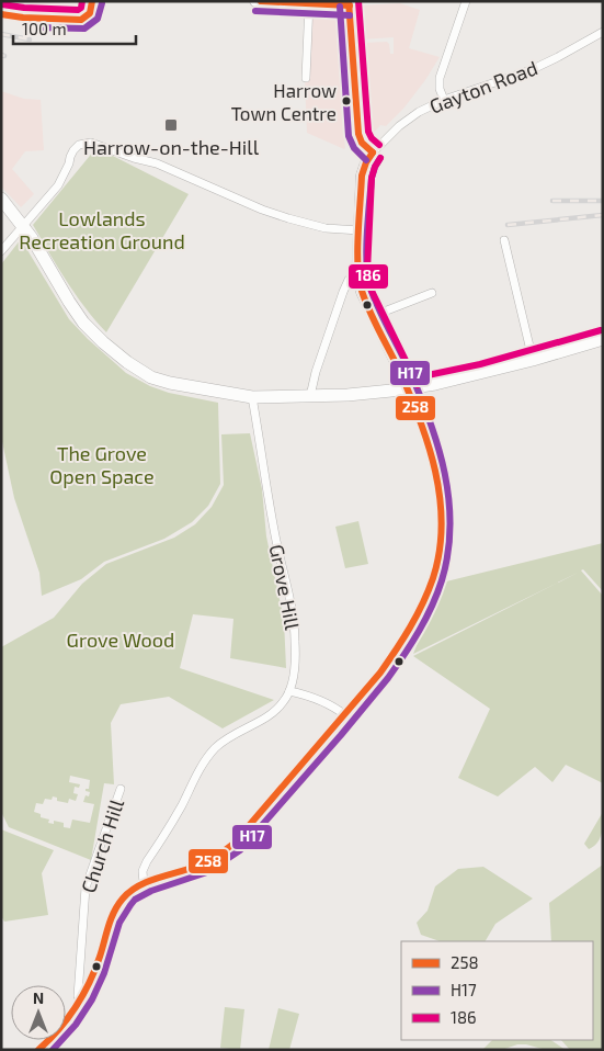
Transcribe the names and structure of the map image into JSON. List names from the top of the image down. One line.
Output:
{"streets":{"street":["Gayton Road","Grove Hill","Church Hill"]},"parks":["Lowlands Recreation Ground","The Grove Open Space","Grove Wood"],"places":{"other":["Harrow Town Centre"],"transit":["Harrow-on-the-Hill"]},"lines":["transit line 258","transit line 186","transit line H17"],"legend":["258","H17","186"],"scale_bar":"100 m","north":"top"}
